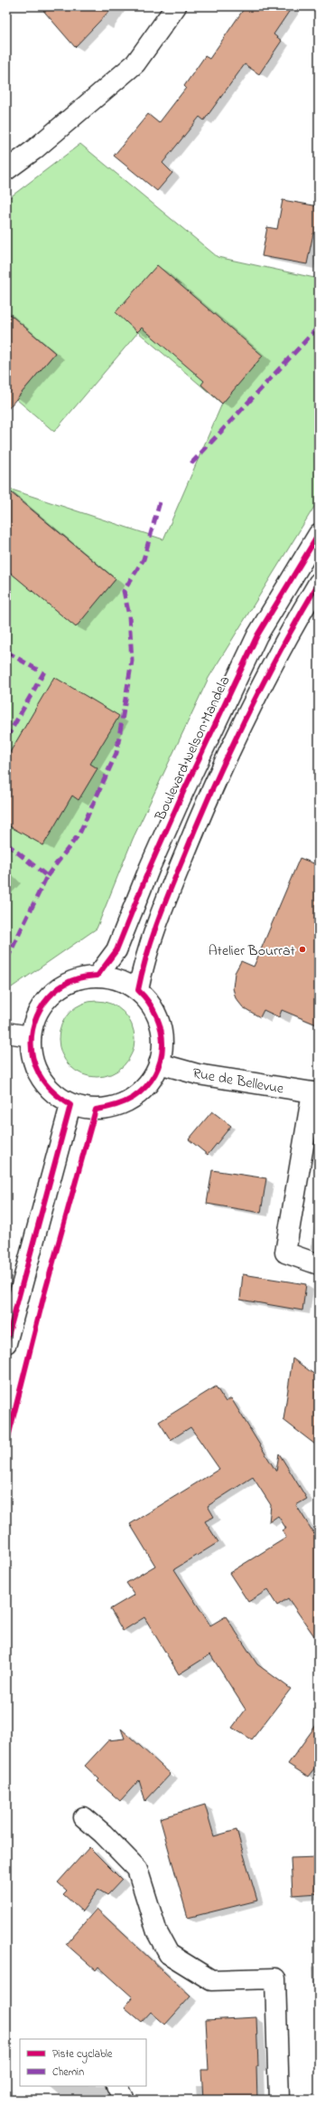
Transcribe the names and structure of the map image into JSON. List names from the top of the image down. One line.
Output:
{"streets":{"street":["Boulevard Nelson Mandela","Rue de Bellevue"]},"places":["Atelier Bourrat"],"legend":["Piste cyclable","Chemin"]}
